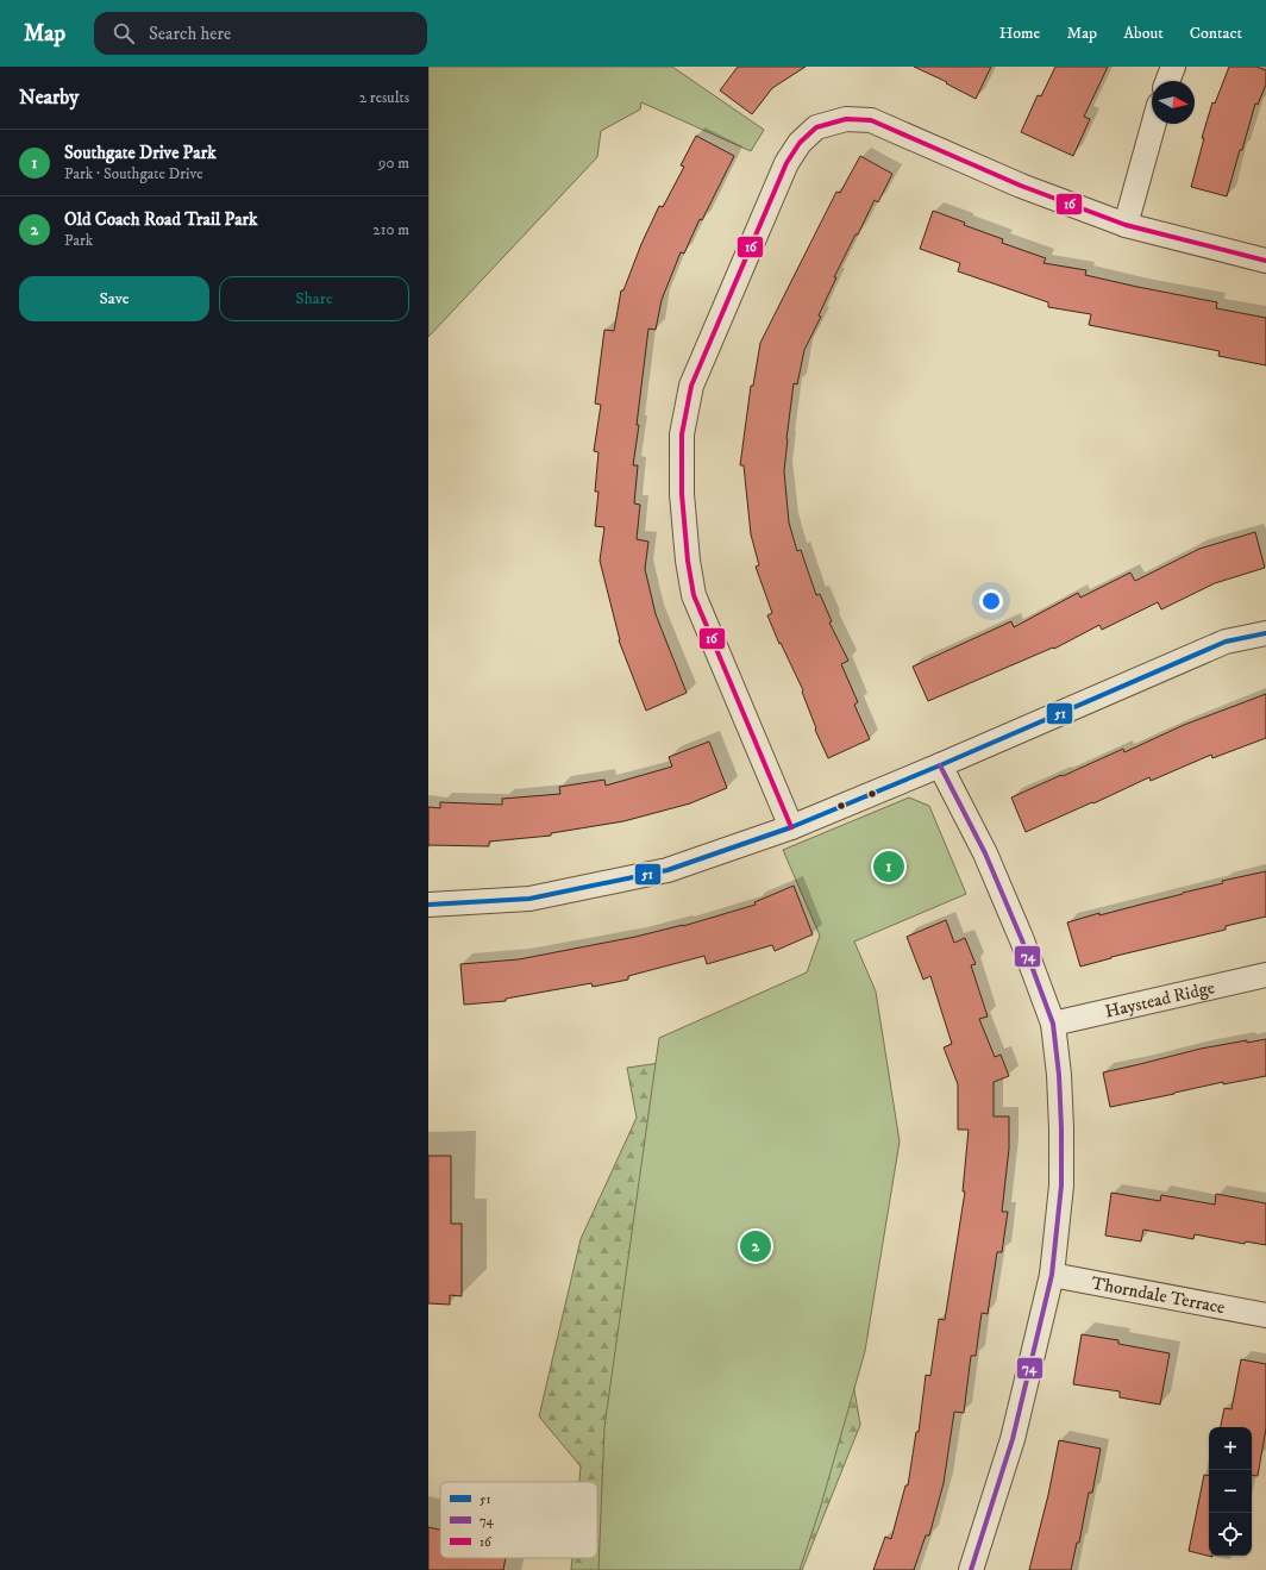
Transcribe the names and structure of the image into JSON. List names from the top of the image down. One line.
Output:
{"streets":{"street":["Haystead Ridge","Thorndale Terrace"]},"lines":["transit line 16","transit line 51","transit line 74"],"legend":["51","74","16"],"north":"right","page":{"header":"Map","search":"Search here","nav":["Home","Map","About","Contact"],"heading":["Nearby","2 results"],"list":[{"mark":"1","name":"Southgate Drive Park","note":"Park · Southgate Drive","value":"90 m"},{"mark":"2","name":"Old Coach Road Trail Park","note":"Park","value":"210 m"}],"buttons":["Save","Share"],"pins":["1","2"],"map_buttons":["+","−"]}}
